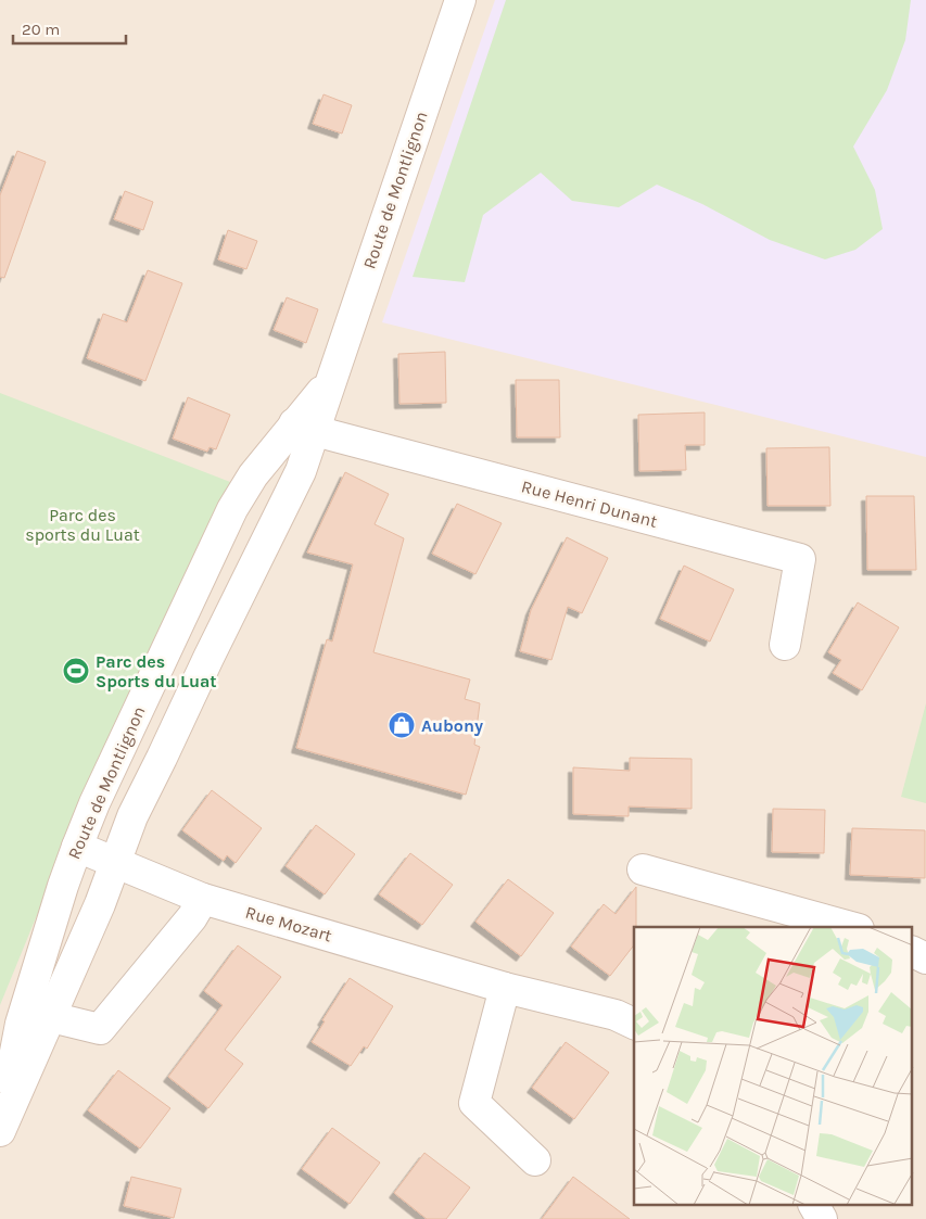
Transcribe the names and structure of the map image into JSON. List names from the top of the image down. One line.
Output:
{"streets":{"main road":["Route de Montlignon","Rue Henri Dunant","Rue Mozart"]},"crossings":[["Route de Montlignon","Rue Henri Dunant"],["Route de Montlignon","Rue Mozart"]],"parks":["Parc des sports du Luat"],"places":{"sports":["Parc des Sports du Luat"],"shop":["Aubony"]},"scale_bar":"20 m"}
